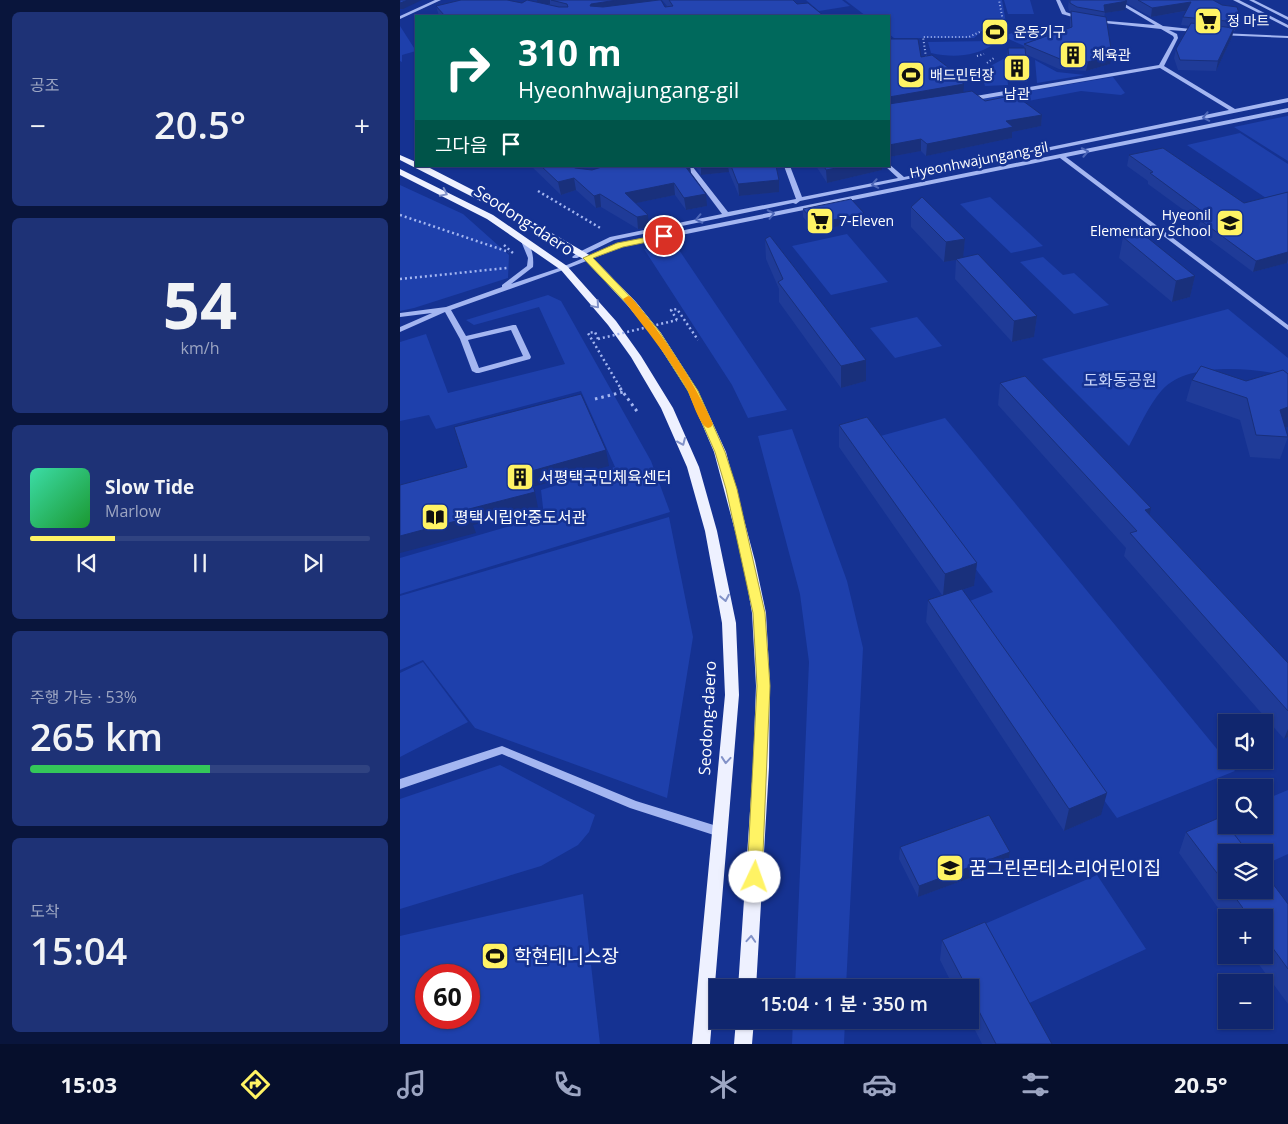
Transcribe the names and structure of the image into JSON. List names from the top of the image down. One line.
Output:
{"streets":{"main road":["Seodong-daero"],"street":["Hyeonhwajungang-gil"]},"crossings":[["Hyeonhwajungang-gil","Seodong-daero"]],"parks":["도화동공원"],"places":{"supermarket":["정 마트","7-Eleven"],"sports":["운동기구","배드민턴장","학현테니스장"],"building":["체육관","남관","서평택국민체육센터"],"school or university":["Hyeonil Elementary School","꿈그린몬테소리어린이집"],"library":["평택시립안중도서관"]},"page":{"tile":["공조",["54","km/h"],["주행 가능 · 53%","265 km"],["도착","15:04"]],"turn":["310 m","Hyeonhwajungang-gil"],"heat":["−","20.5°","+"],"then":"그다음","song":["Slow Tide","Marlow"],"map_buttons":["+","−"],"limit":"60","trip":"15:04 · 1 분 · 350 m","tabs":["15:03","20.5°"]}}
